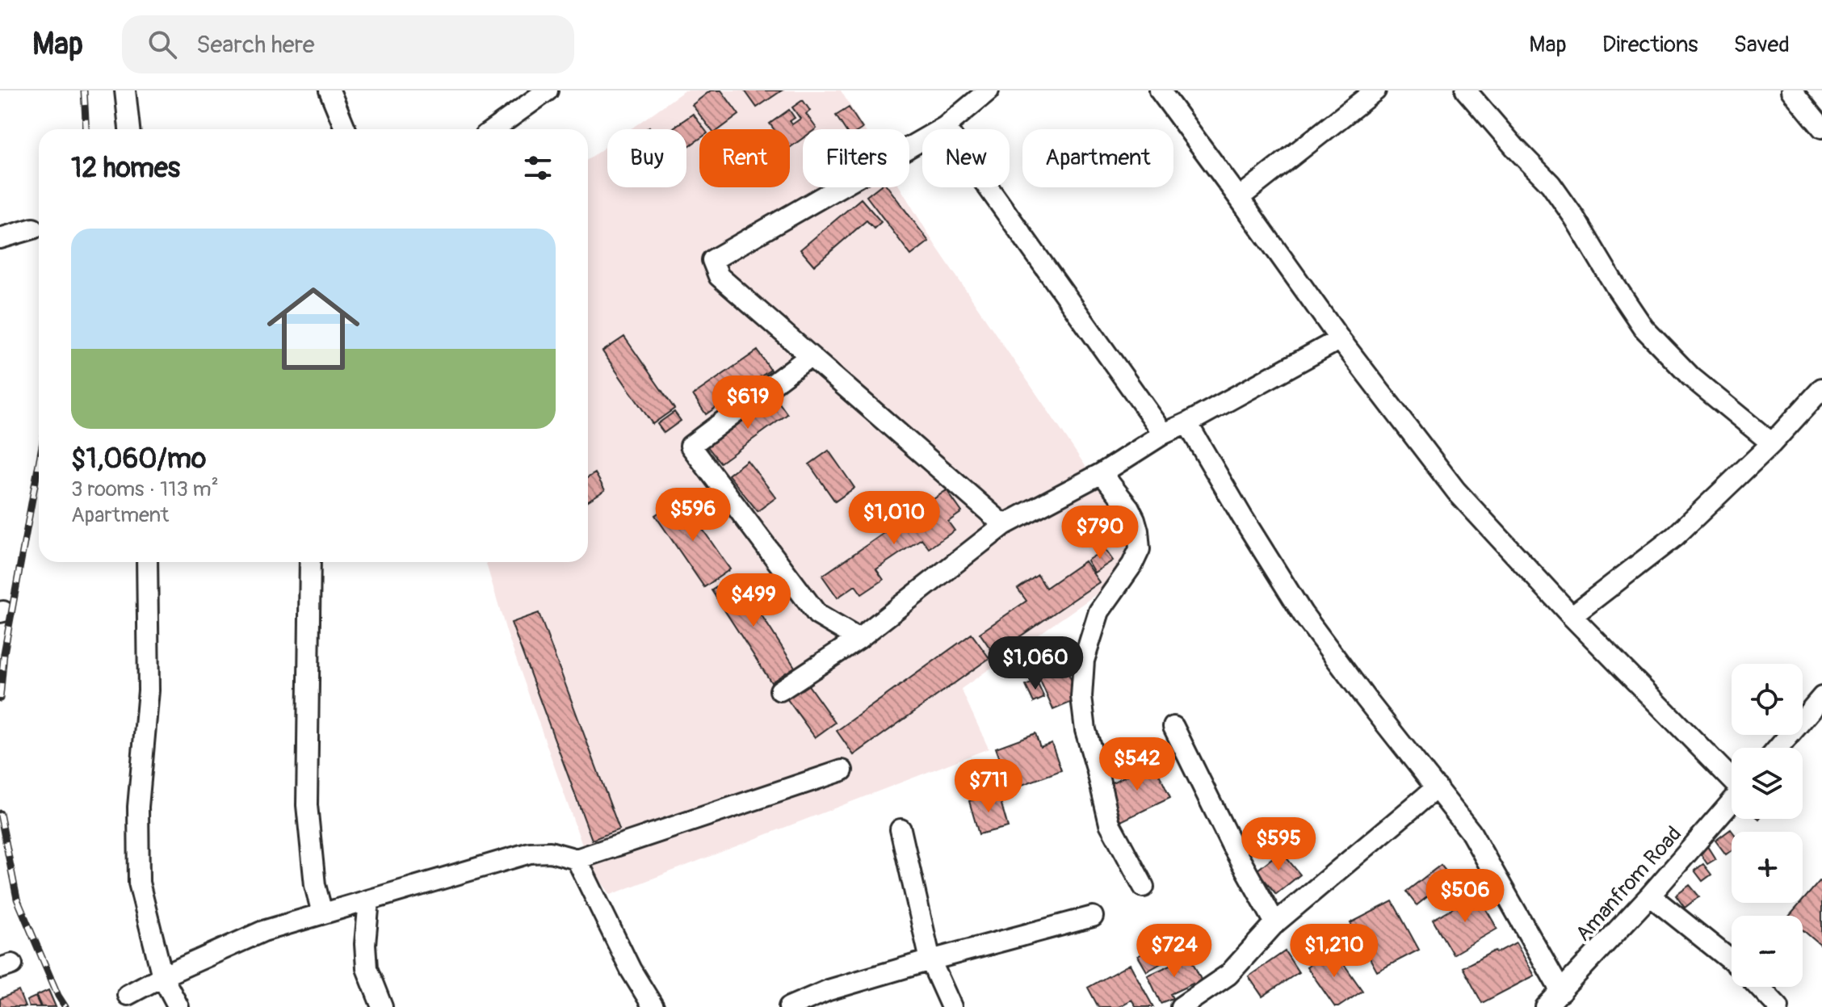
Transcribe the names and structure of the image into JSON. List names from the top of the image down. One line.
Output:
{"streets":{"street":["Amanfrom Road"]},"page":{"header":"Map","search":"Search here","nav":["Map","Directions","Saved"],"chip":["Buy","Rent","Filters","New","Apartment"],"heading":"12 homes","list":[{"name":"$1,060/mo","note":"3 rooms · 113 m² · Apartment"}],"price":["$619","$596","$1,010","$790","$499","$1,060","$542","$711","$595","$506","$724","$1,210"],"map_buttons":["+","−"]}}
